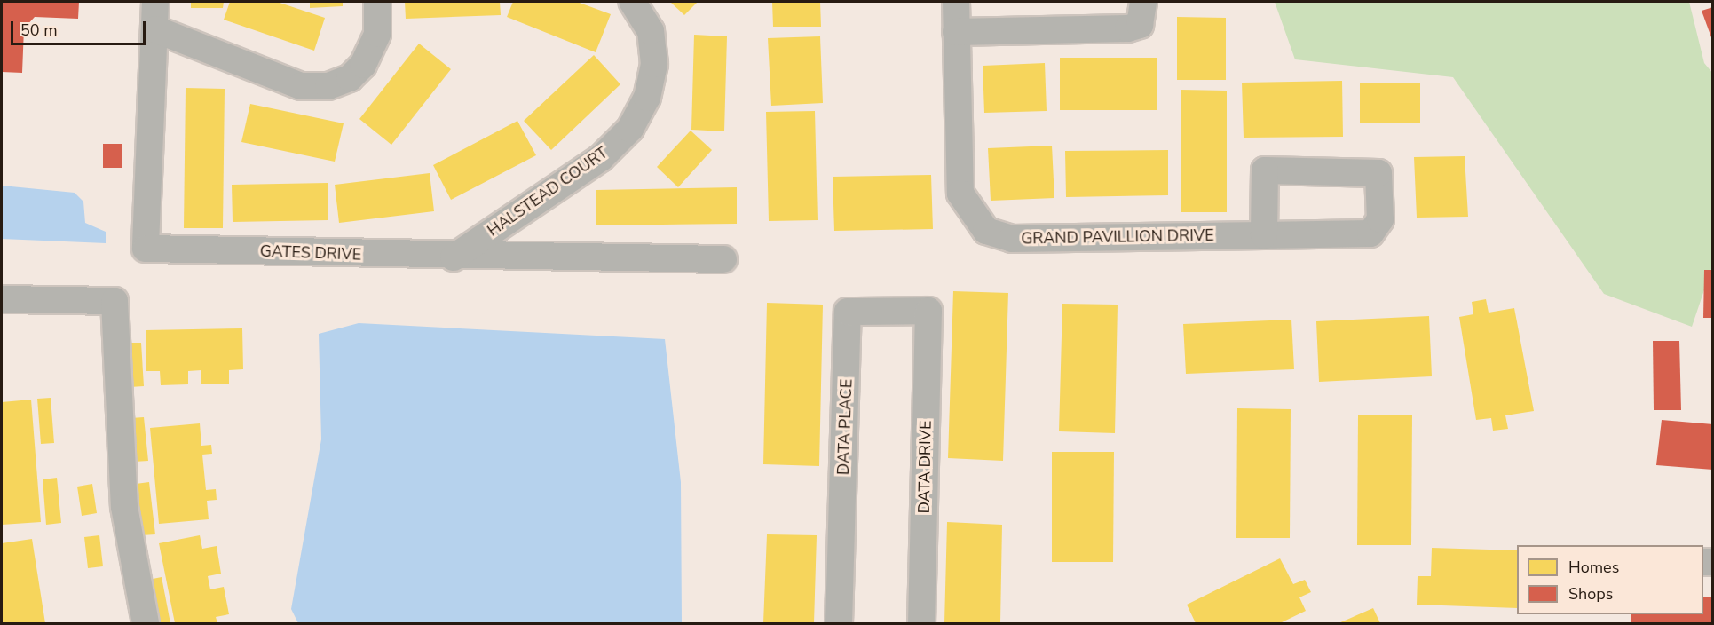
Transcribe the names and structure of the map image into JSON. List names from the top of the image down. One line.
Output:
{"streets":{"street":["HALSTEAD COURT","GRAND PAVILLION DRIVE","GATES DRIVE","DATA PLACE","DATA DRIVE"]},"crossings":[["HALSTEAD COURT","GATES DRIVE"],["DATA PLACE","DATA DRIVE"]],"legend":["Homes","Shops"],"scale_bar":"50 m"}
